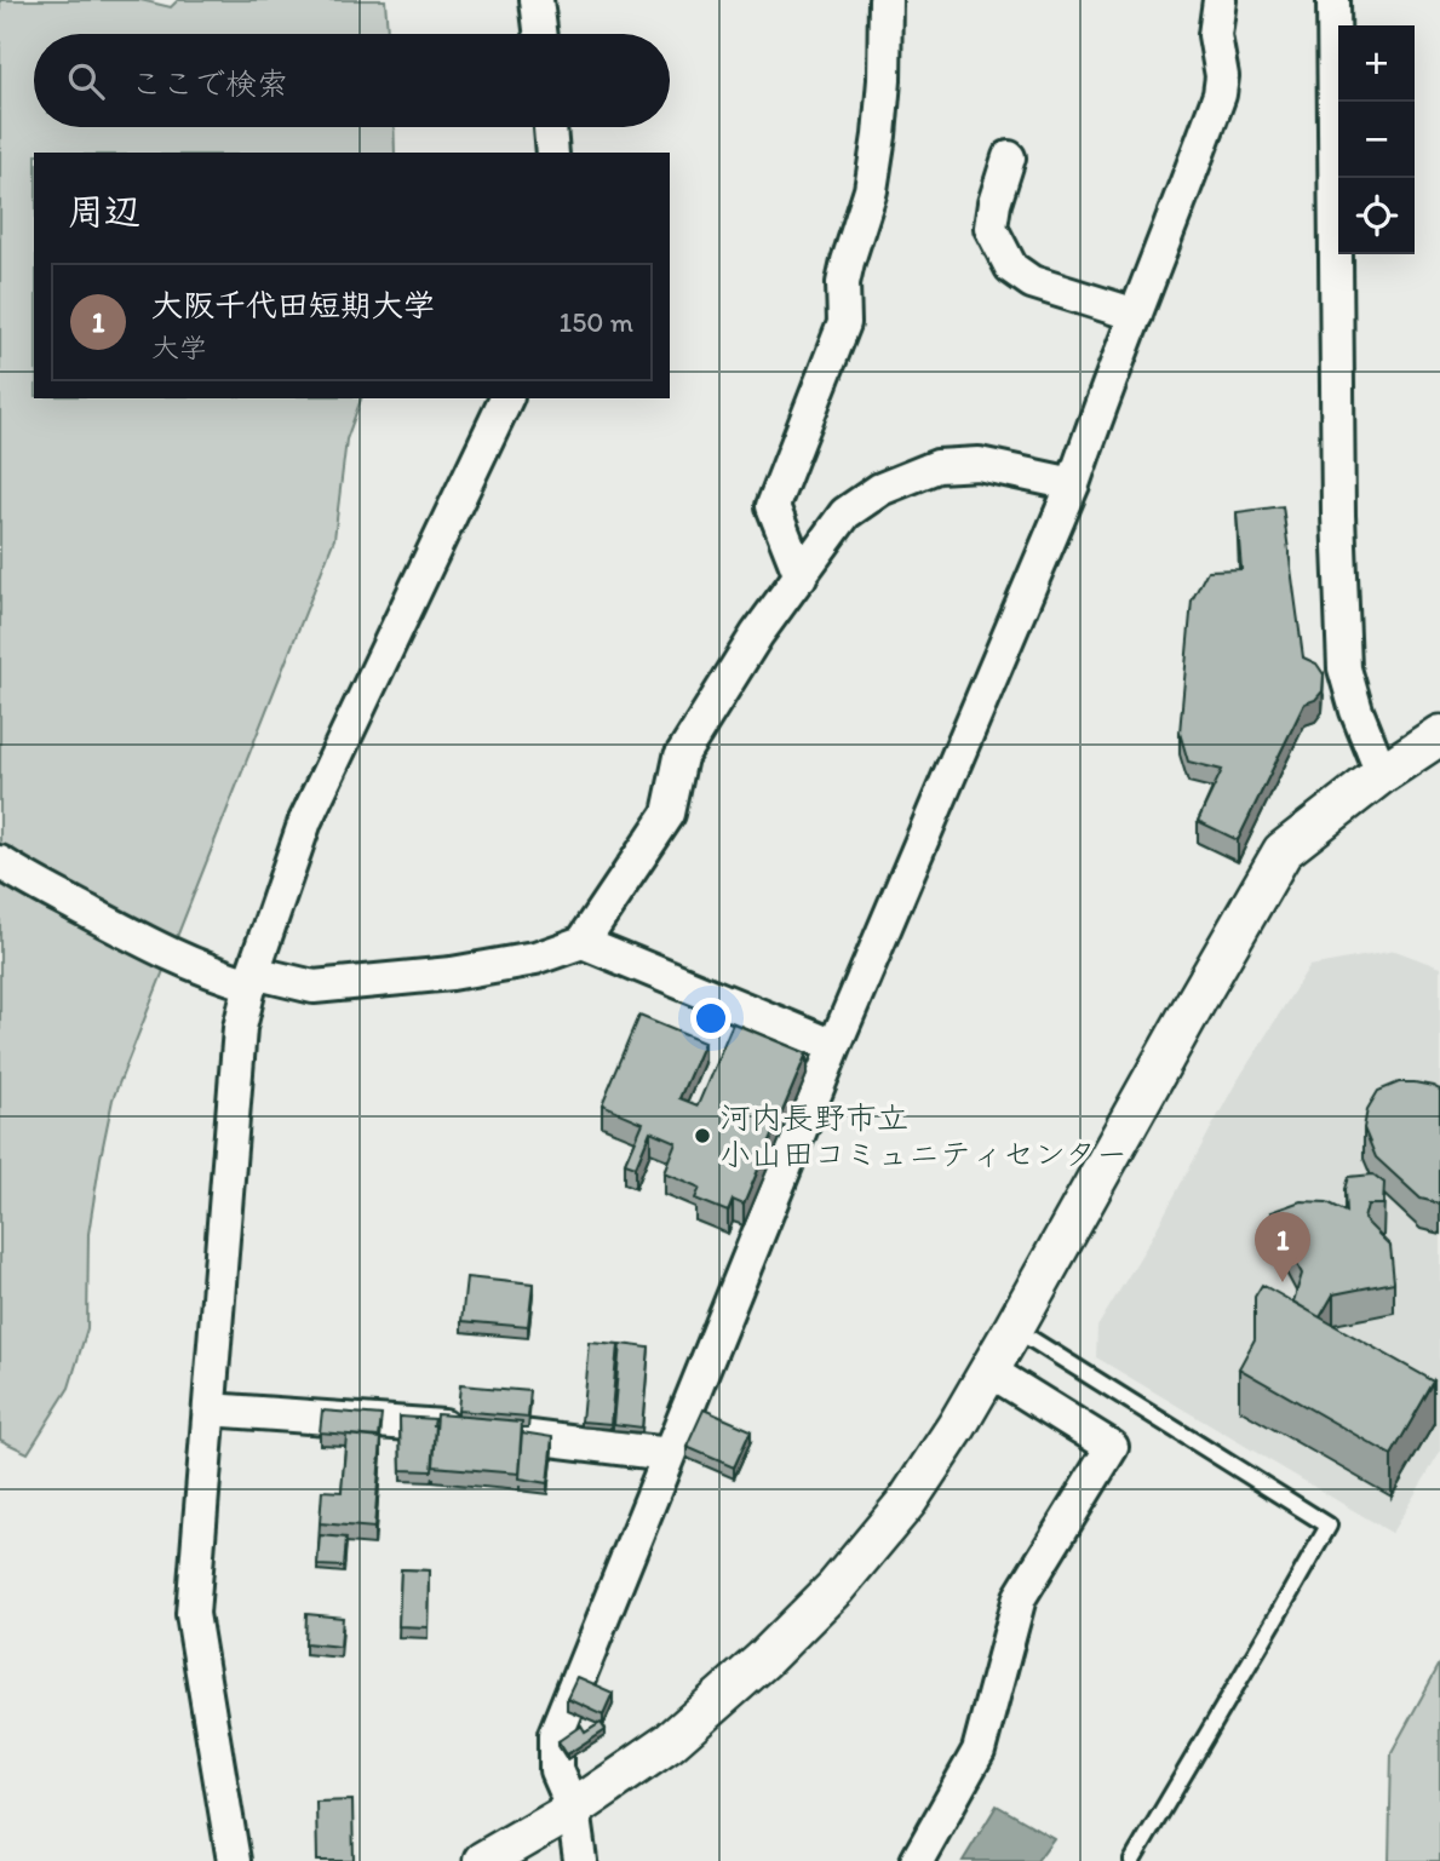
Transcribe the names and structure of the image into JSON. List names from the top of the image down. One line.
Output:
{"places":["河内長野市立 小山田コミュニティセンター"],"page":{"map_buttons":["+","−"],"search":"ここで検索","heading":"周辺","list":[{"mark":"1","name":"大阪千代田短期大学","note":"大学","value":"150 m"}],"pins":"1"}}
